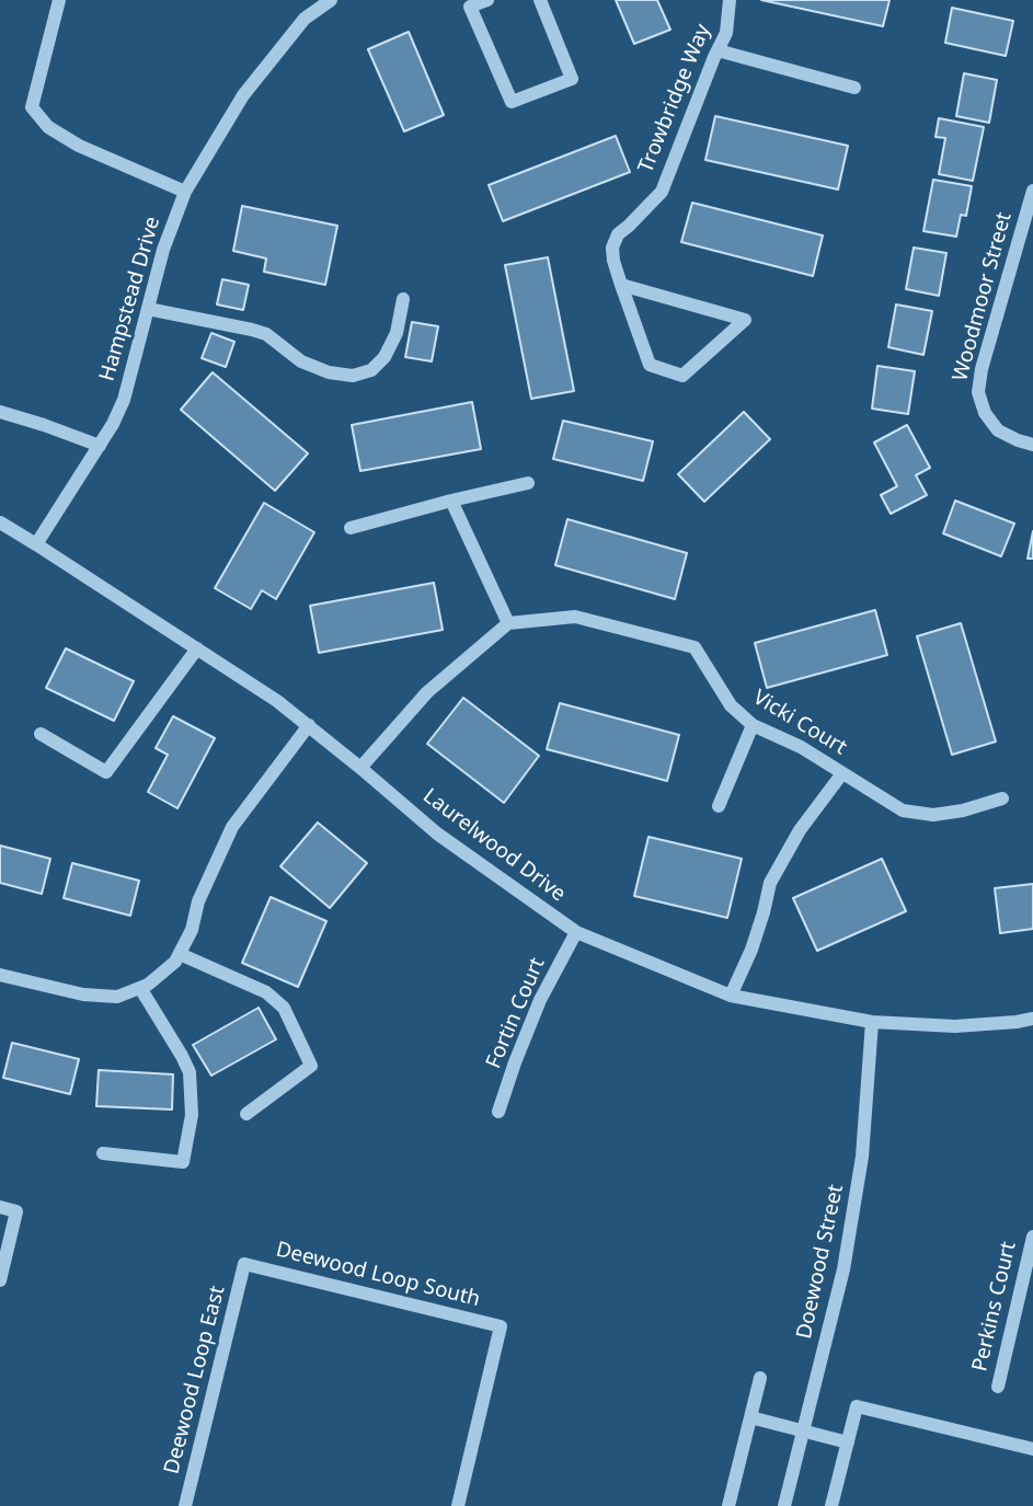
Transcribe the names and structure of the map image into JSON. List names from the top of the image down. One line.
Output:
{"streets":{"street":["Trowbridge Way","Woodmoor Street","Hampstead Drive","Vicki Court","Laurelwood Drive","Fortin Court","Doewood Street","Deewood Loop South","Perkins Court","Deewood Loop East"]},"crossings":[["Hampstead Drive","Laurelwood Drive"],["Laurelwood Drive","Fortin Court"],["Laurelwood Drive","Doewood Street"],["Deewood Loop South","Deewood Loop East"]]}
